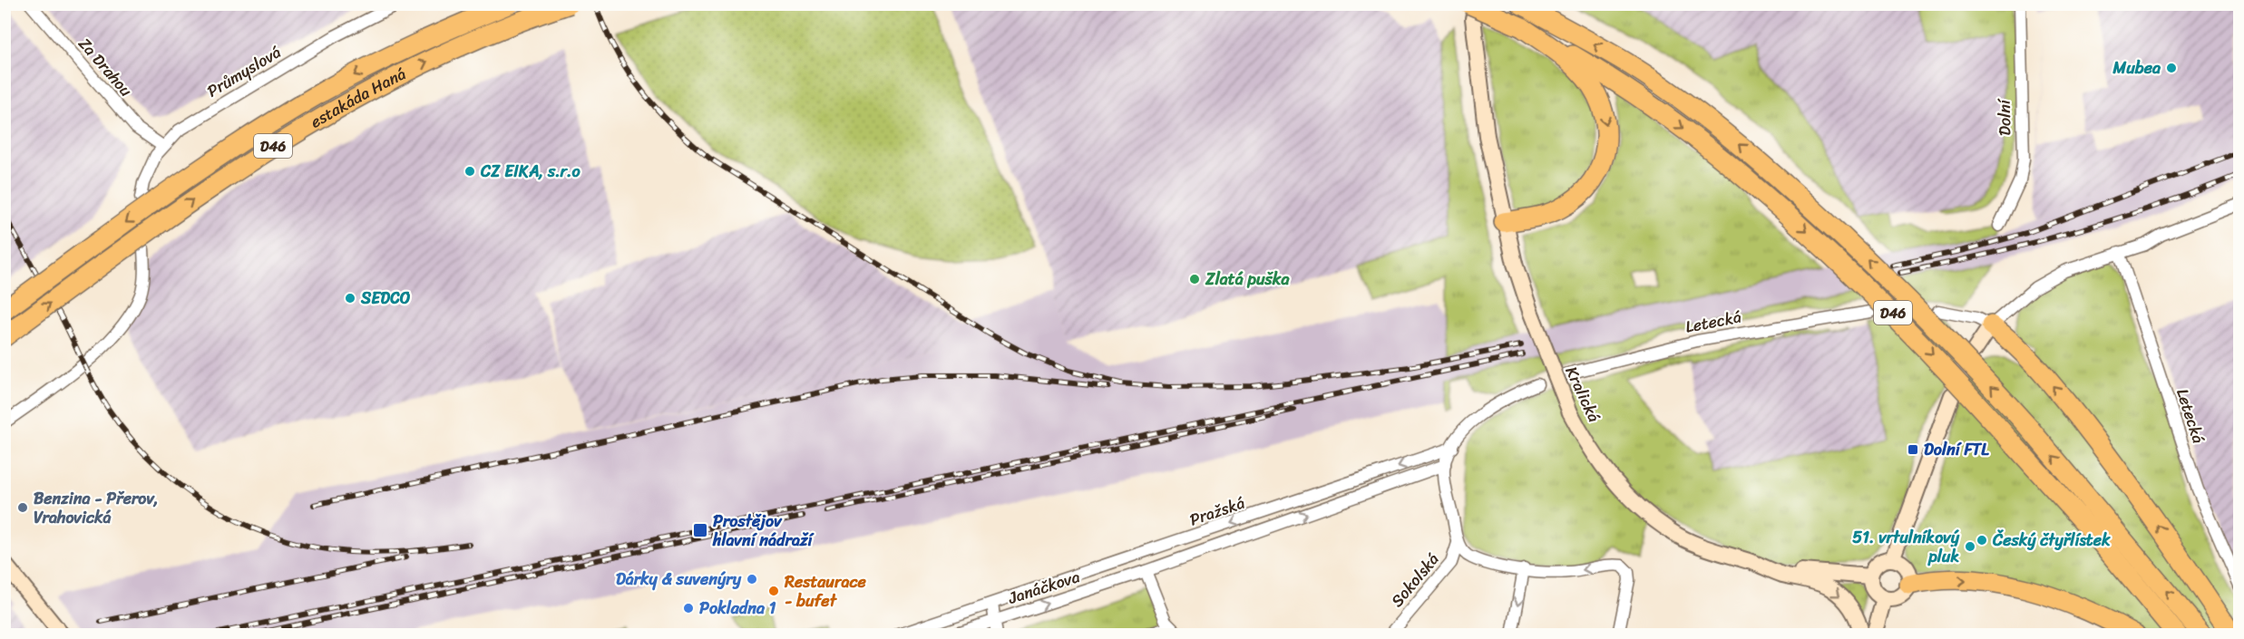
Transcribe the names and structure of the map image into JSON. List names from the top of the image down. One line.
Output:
{"streets":{"highway":["estakáda Haná","D46"],"main road":["Kralická"],"street":["Za Drahou","Průmyslová","Dolní","Letecká","Pražská","Sokolská","Janáčkova"]},"crossings":[["Za Drahou","Průmyslová"],["D46","Kralická"],["Pražská","Janáčkova"]],"one_way":["Janáčkova"],"places":{"other":["Mubea","CZ EIKA, s.r.o","Zlatá puška","SEDCO","Benzina - Přerov, Vrahovická","Český čtyřlístek","51. vrtulníkový pluk","Dárky & suvenýry","Restaurace - bufet","Pokladna 1"],"transit":["Dolní FTL","Prostějov hlavní nádraží"]}}
